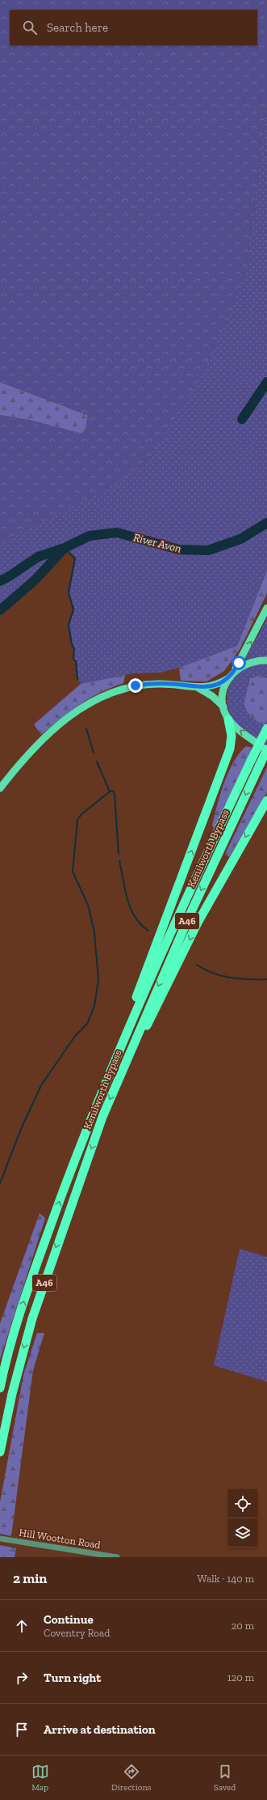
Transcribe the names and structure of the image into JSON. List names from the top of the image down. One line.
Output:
{"streets":{"highway":["Kenilworth Bypass","A46"],"street":["Hill Wootton Road"]},"water":["River Avon"],"page":{"search":"Search here","heading":["2 min","Walk · 140 m"],"list":[["Continue","Coventry Road","20 m"],["Turn right","120 m"],"Arrive at destination"],"nav":["Map","Directions","Saved"]}}
